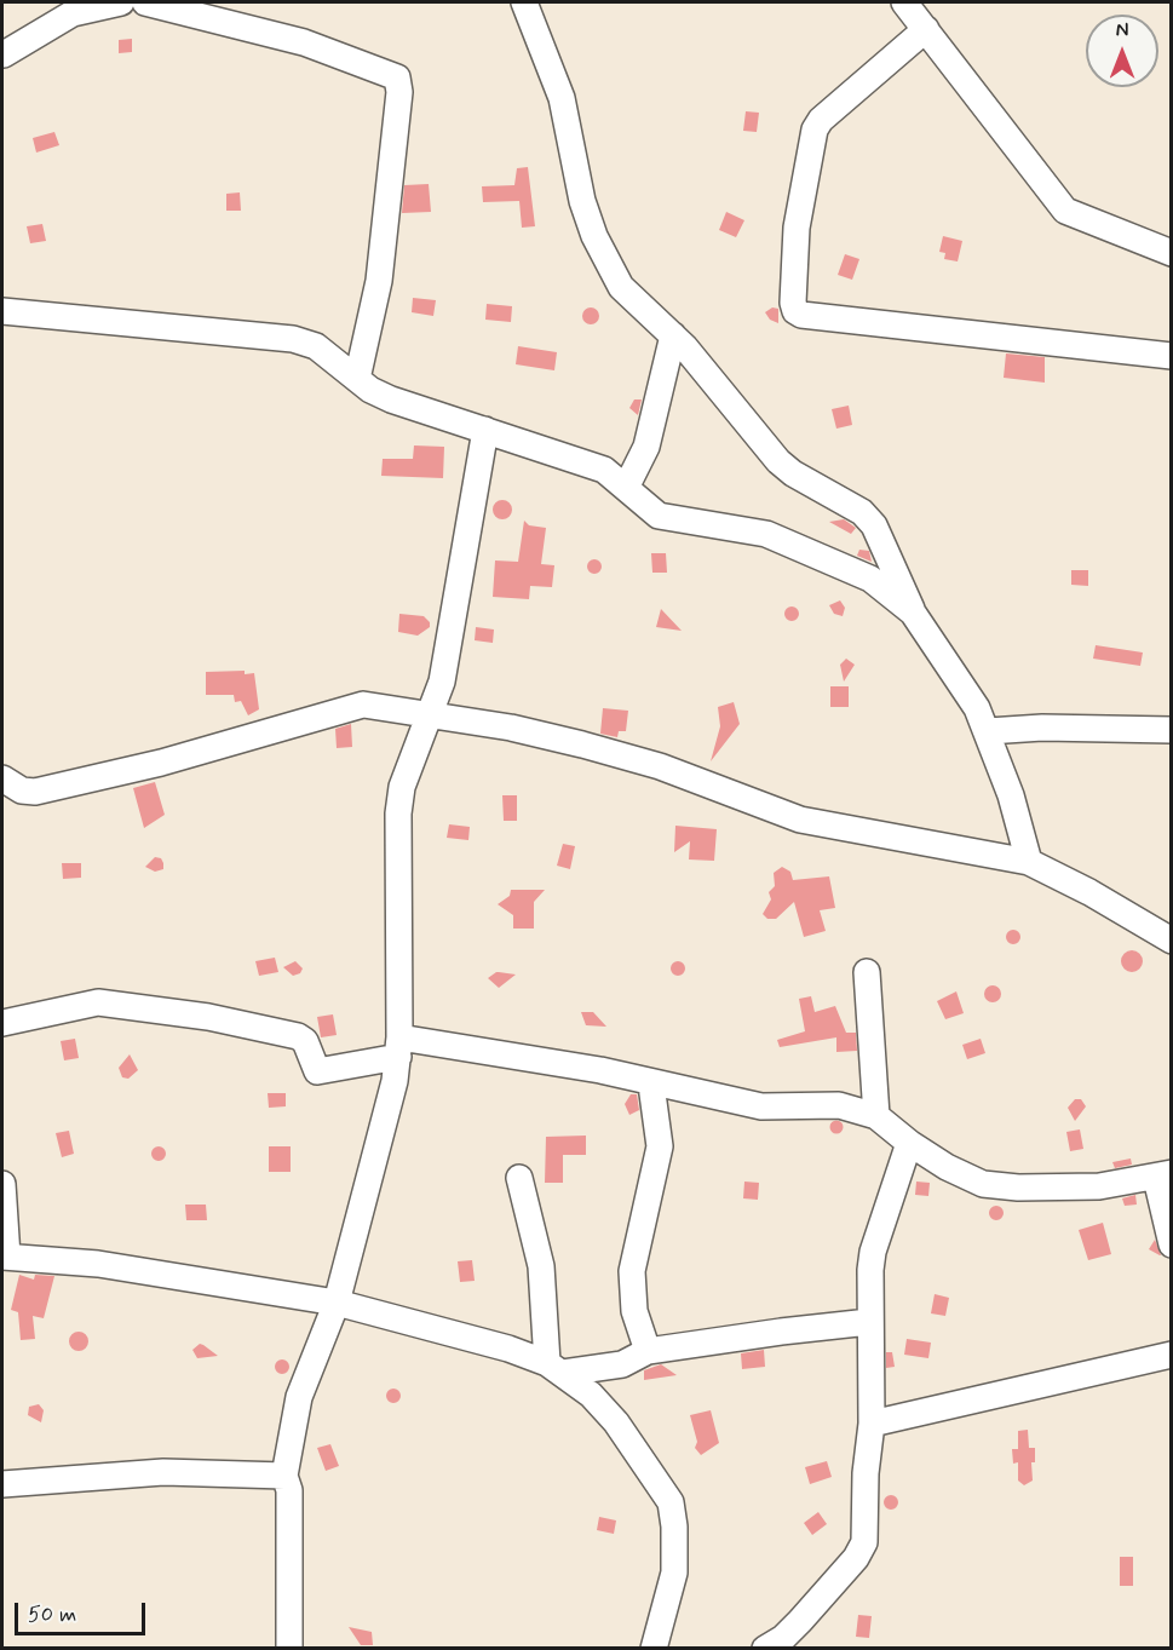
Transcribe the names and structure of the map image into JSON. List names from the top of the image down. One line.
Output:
{"scale_bar":"50 m","north":"top"}
